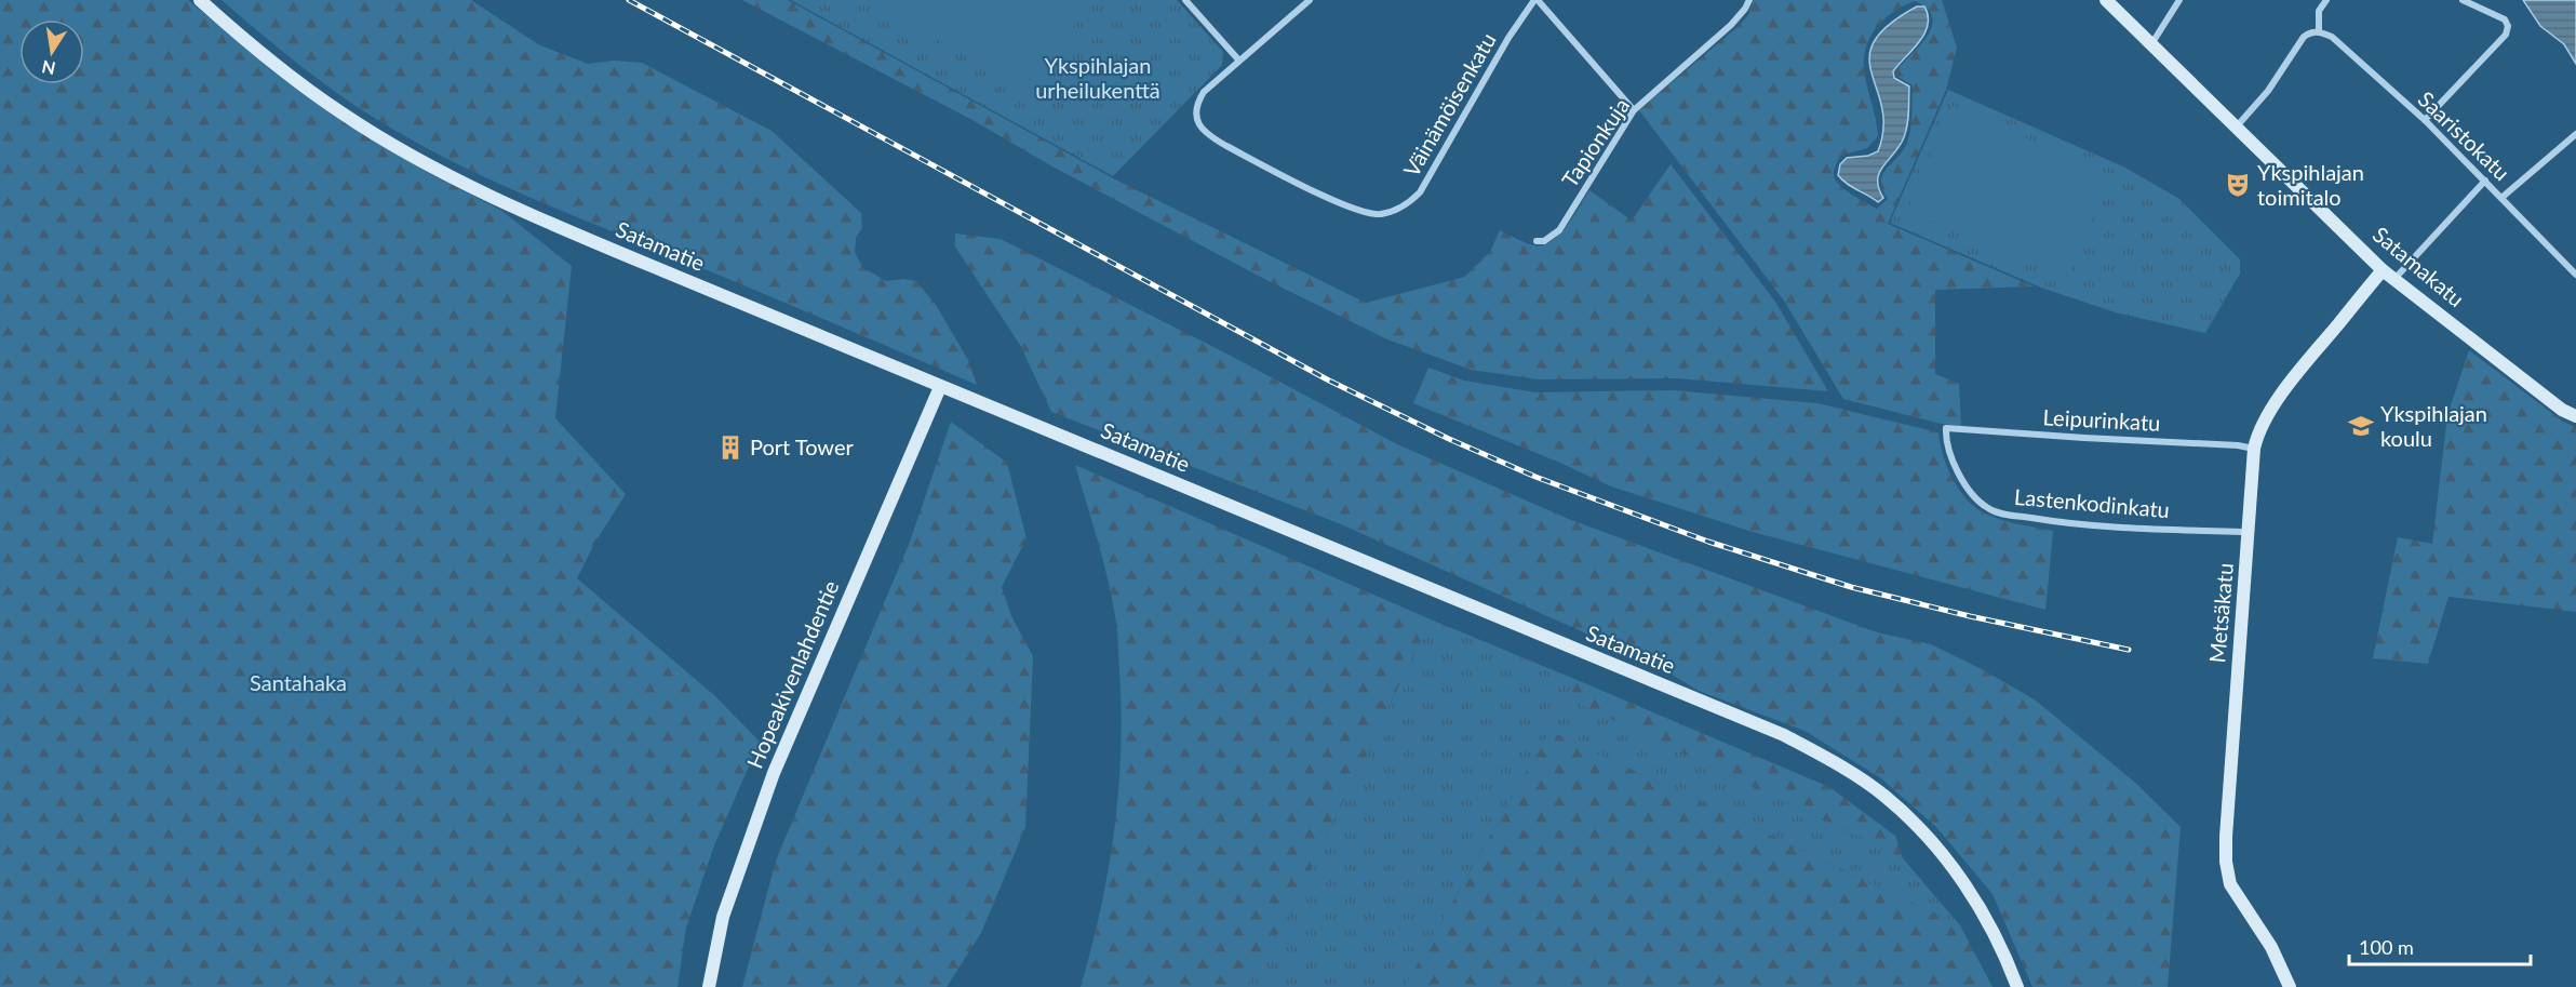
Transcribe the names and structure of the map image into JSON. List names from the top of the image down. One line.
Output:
{"streets":{"main road":["Satamatie","Satamakatu","Metsäkatu","Hopeakivenlahdentie"],"street":["Väinämöisenkatu","Saaristokatu","Tapionkuja","Leipurinkatu","Lastenkodinkatu"]},"crossings":[["Saaristokatu","Metsäkatu"],["Satamatie","Hopeakivenlahdentie"],["Satamakatu","Metsäkatu"],["Leipurinkatu","Lastenkodinkatu"],["Leipurinkatu","Metsäkatu"],["Lastenkodinkatu","Metsäkatu"]],"parks":["Ykspihlajan urheilukenttä","Santahaka"],"places":{"theatre":["Ykspihlajan toimitalo"],"school or university":["Ykspihlajan koulu"],"building":["Port Tower"]},"scale_bar":"100 m","north":"bottom"}
